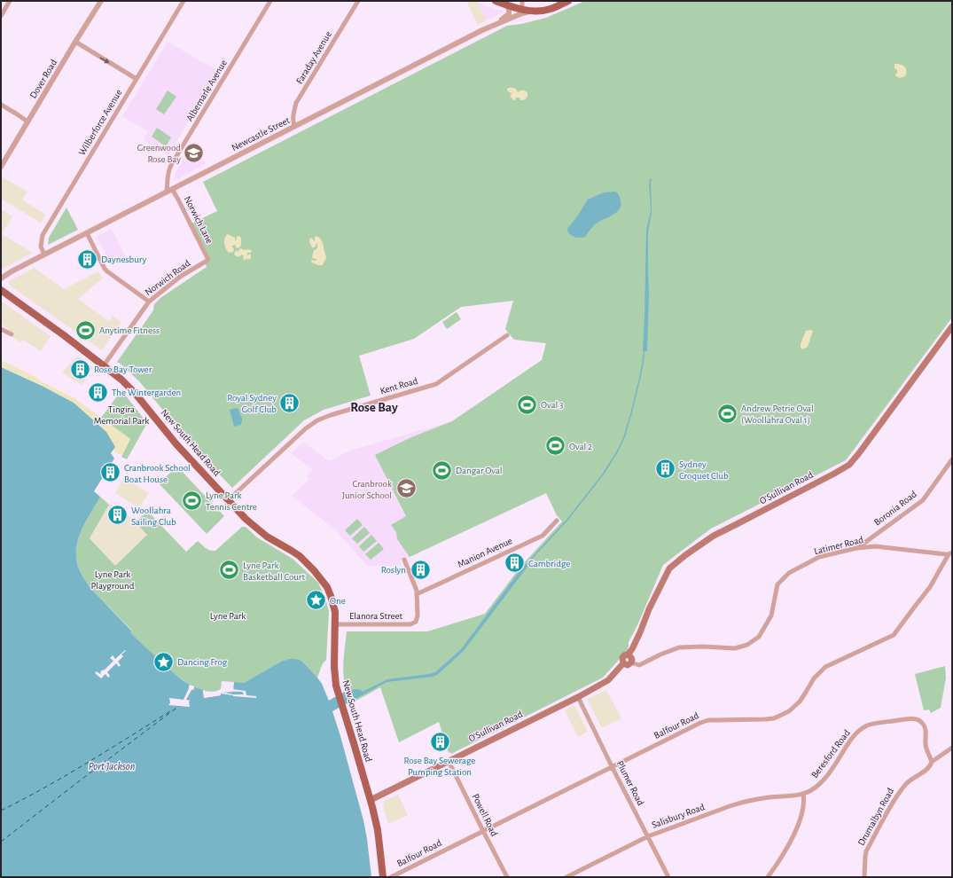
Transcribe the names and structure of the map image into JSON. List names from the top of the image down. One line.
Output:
{"streets":{"main road":["New South Head Road","O'Sullivan Road"],"street":["Faraday Avenue","Dover Road","Albemarle Avenue","Wilberforce Avenue","Newcastle Street","Norwich Lane","Norwich Road","Kent Road","Boronia Road","Latimer Road","Manion Avenue","Elanora Street","Balfour Road","Beresford Road","Plumer Road","Powell Road","Salisbury Road","Drumalbyn Road"]},"crossings":[["Faraday Avenue","Newcastle Street"],["Albemarle Avenue","Newcastle Street"],["Albemarle Avenue","Norwich Lane"],["Wilberforce Avenue","Newcastle Street"],["Newcastle Street","Norwich Lane"],["Norwich Lane","Norwich Road"],["Norwich Road","New South Head Road"],["Kent Road","New South Head Road"],["New South Head Road","O'Sullivan Road"],["New South Head Road","Elanora Street"],["O'Sullivan Road","Latimer Road"],["O'Sullivan Road","Plumer Road"],["O'Sullivan Road","Powell Road"],["Boronia Road","Latimer Road"],["Latimer Road","Balfour Road"],["Manion Avenue","Elanora Street"],["Balfour Road","Plumer Road"],["Balfour Road","Powell Road"],["Beresford Road","Salisbury Road"],["Beresford Road","Drumalbyn Road"],["Plumer Road","Salisbury Road"]],"districts":["Rose Bay"],"water":["Port Jackson"],"parks":["Tingira Memorial Park","Lyne Park Playground","Lyne Park"],"places":{"school or university":["Greenwood Rose Bay","Cranbrook Junior School"],"building":["Daynesbury","Rose Bay Tower","The Wintergarden","Royal Sydney Golf Club","Sydney Croquet Club","Cranbrook School Boat House","Woollahra Sailing Club","Cambridge","Roslyn","Rose Bay Sewerage Pumping Station"],"sports":["Anytime Fitness","Oval 3","Andrew Petrie Oval (Woollahra Oval 1)","Oval 2","Dangar Oval","Lyne Park Tennis Centre","Lyne Park Basketball Court"],"place":["One","Dancing Frog"]}}
